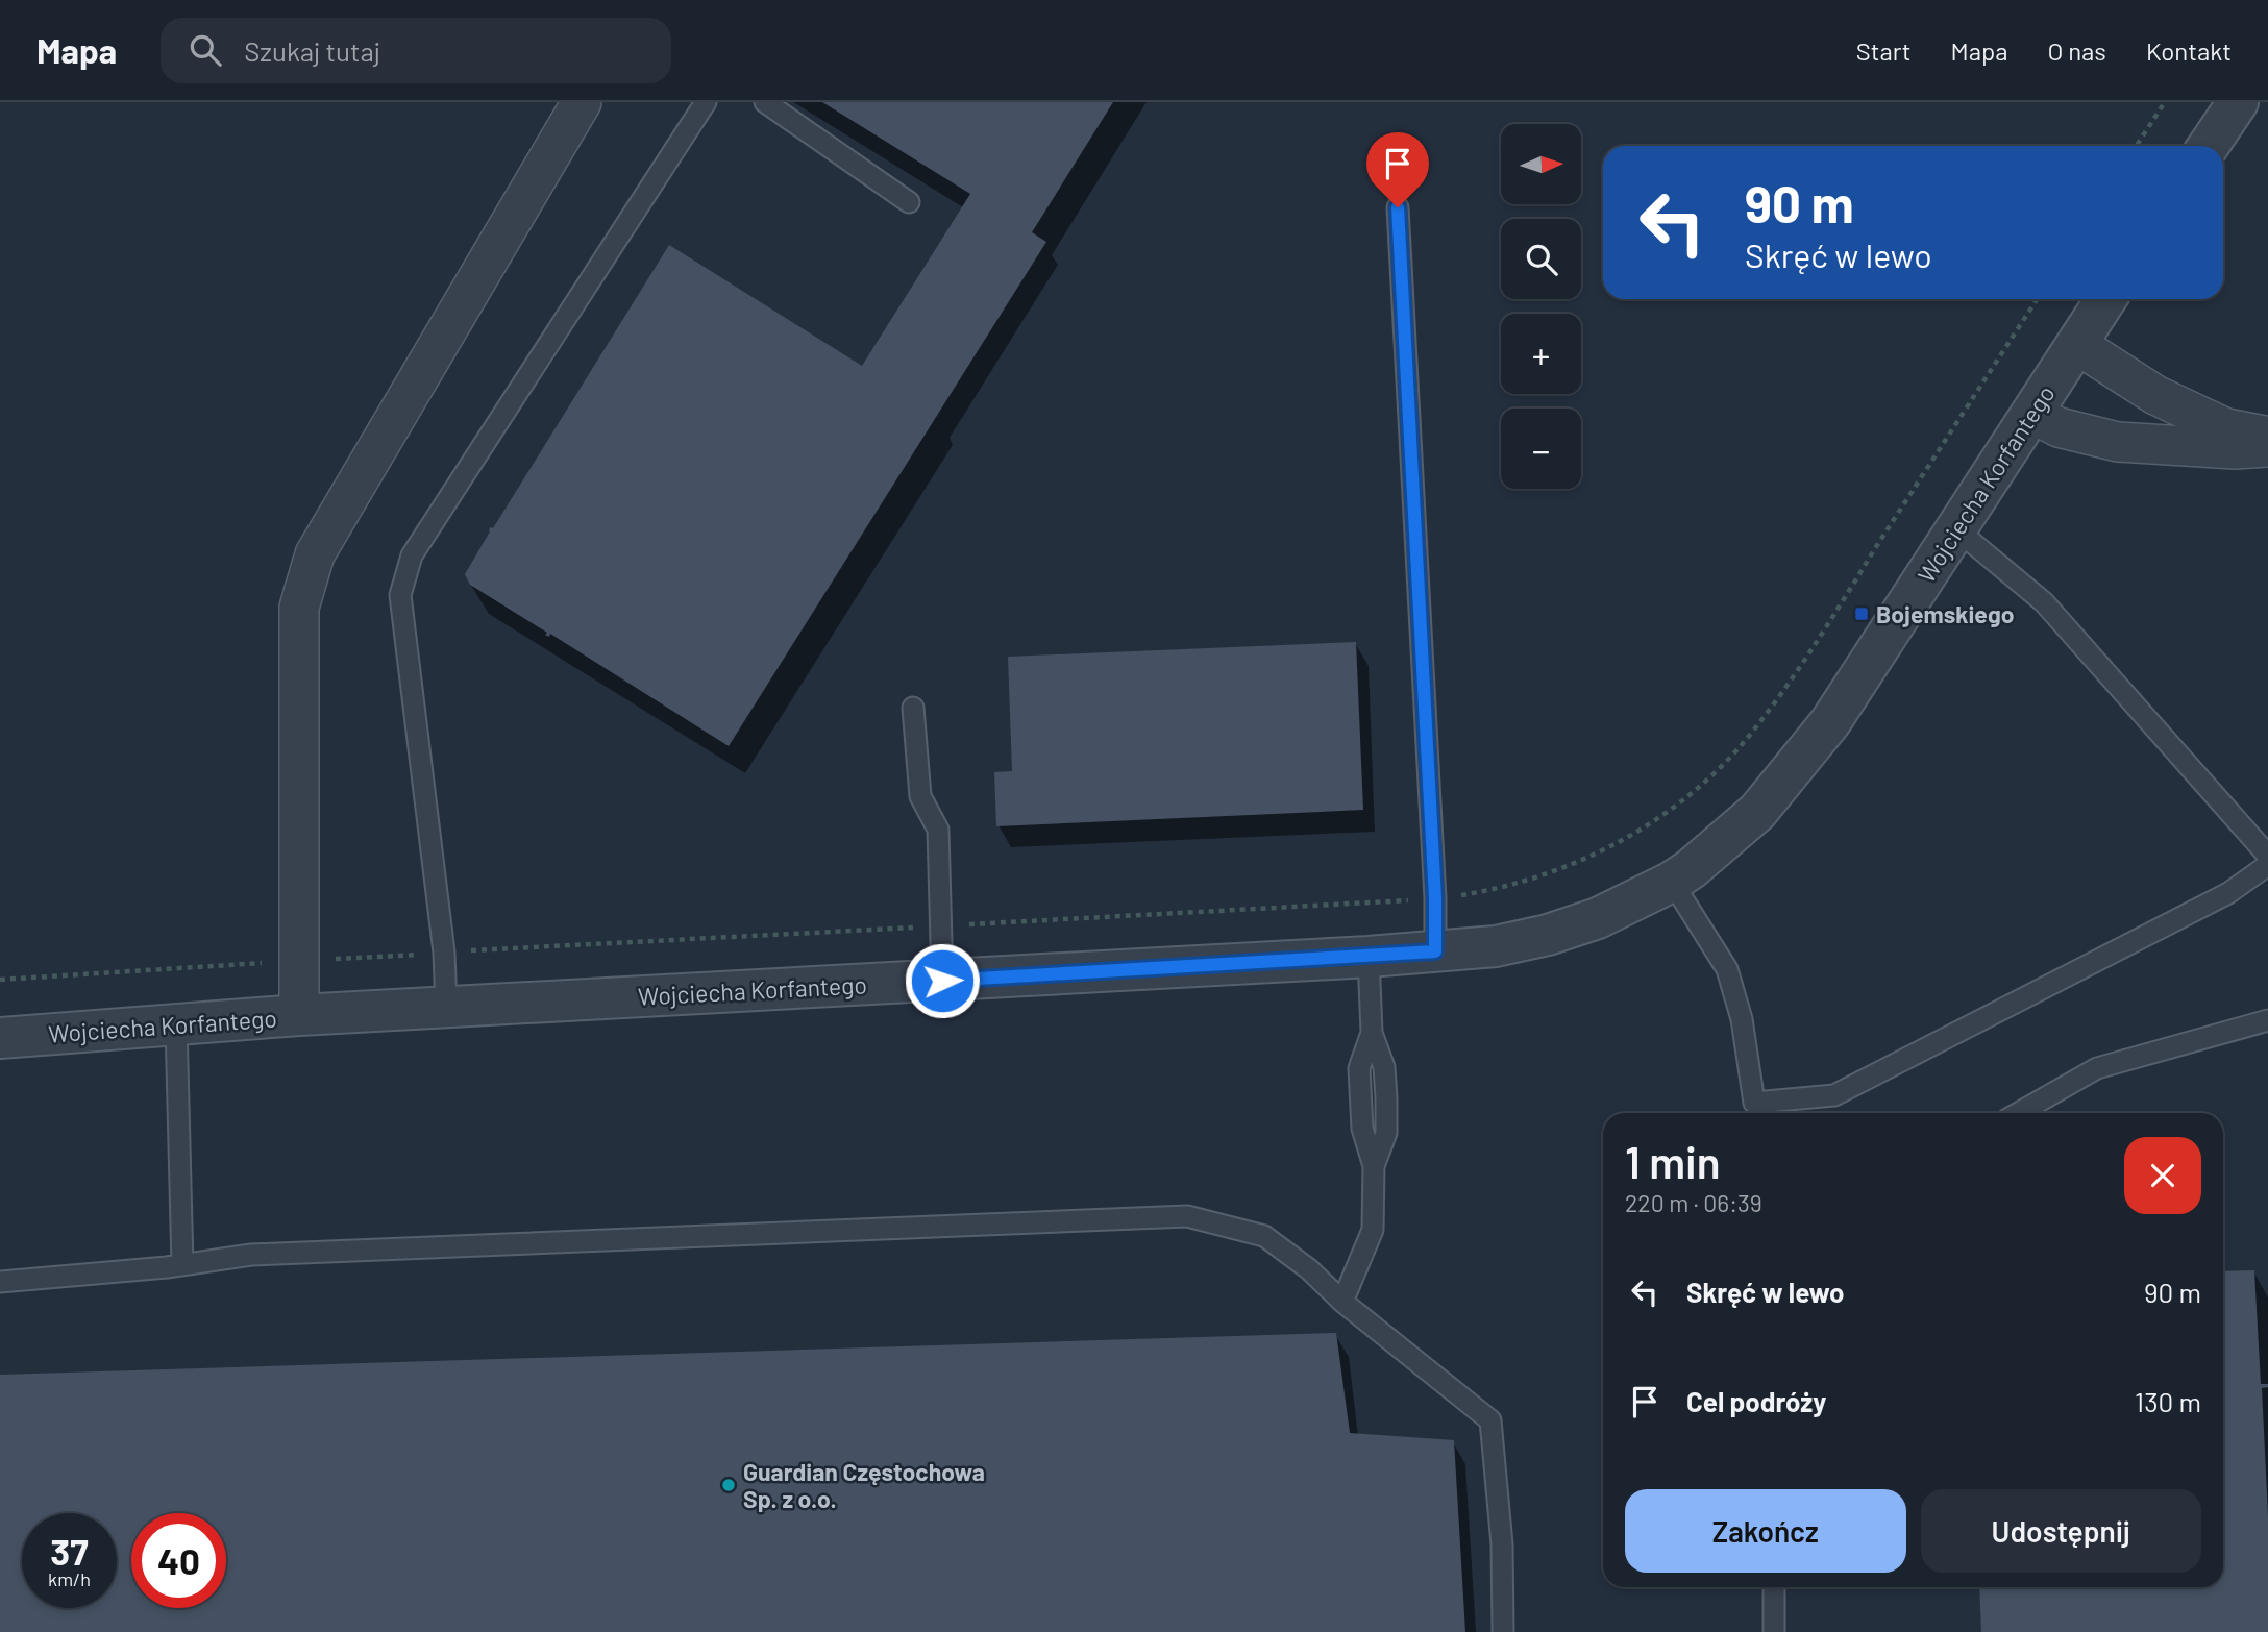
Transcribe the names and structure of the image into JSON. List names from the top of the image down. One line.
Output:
{"streets":{"street":["Wojciecha Korfantego"]},"places":{"transit":["Bojemskiego"],"other":["Guardian Częstochowa Sp. z o.o."]},"north":"right","page":{"header":"Mapa","search":"Szukaj tutaj","nav":["Start","Mapa","O nas","Kontakt"],"map_buttons":["+","−"],"turn":["90 m","Skręć w lewo"],"heading":["1 min","220 m · 06:39"],"list":[{"name":"Skręć w lewo","value":"90 m"},{"name":"Cel podróży","value":"130 m"}],"buttons":["Zakończ","Udostępnij"],"speed":"37 km/h","limit":"40"}}
